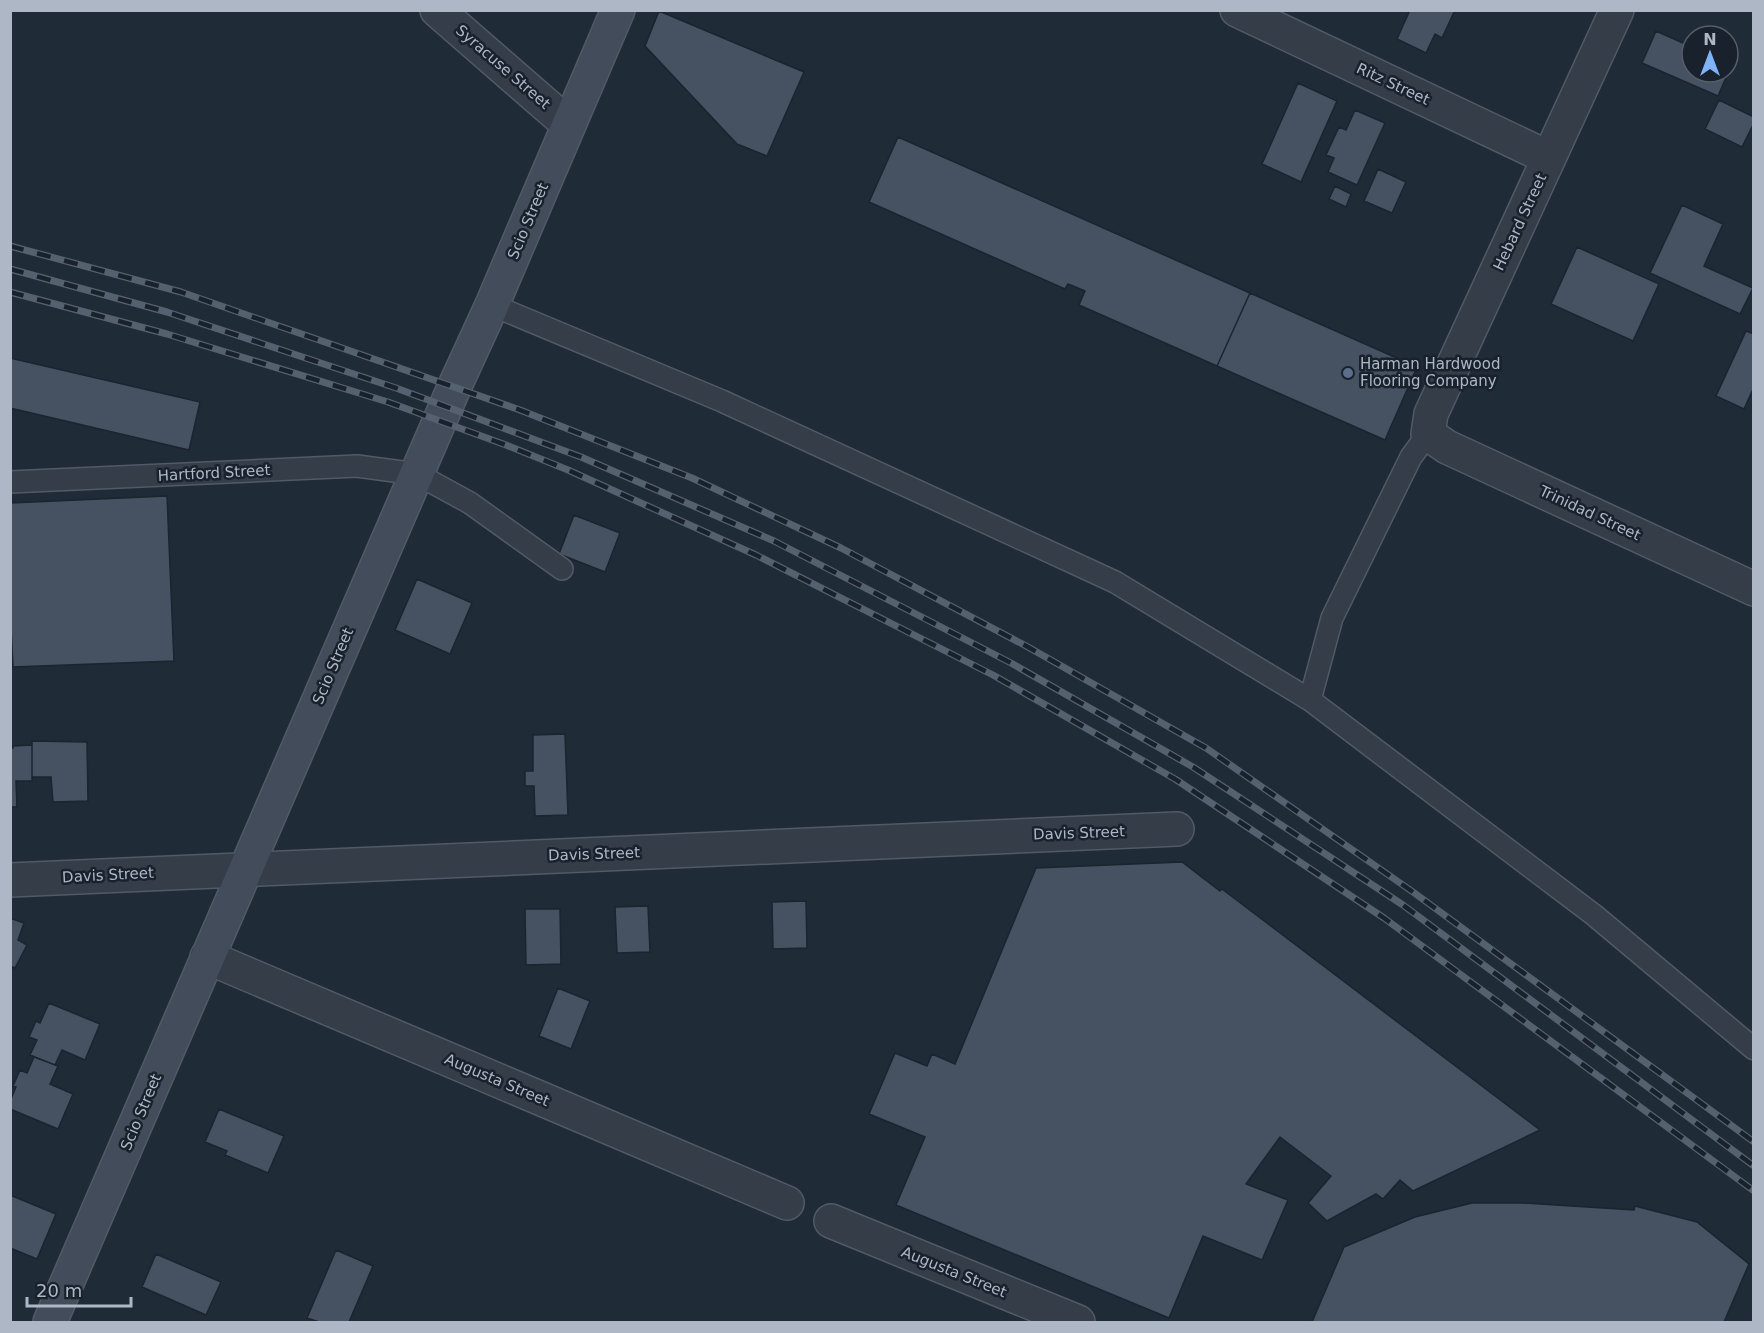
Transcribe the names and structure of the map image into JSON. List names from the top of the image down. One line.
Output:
{"streets":{"street":["Syracuse Street","Ritz Street","Scio Street","Hebard Street","Trinidad Street","Davis Street","Augusta Street"],"lane":["Hartford Street"]},"crossings":[["Syracuse Street","Scio Street"],["Ritz Street","Hebard Street"],["Scio Street","Hartford Street"],["Scio Street","Davis Street"],["Scio Street","Augusta Street"],["Hebard Street","Trinidad Street"]],"places":["Harman Hardwood Flooring Company"],"scale_bar":"20 m","north":"top"}
